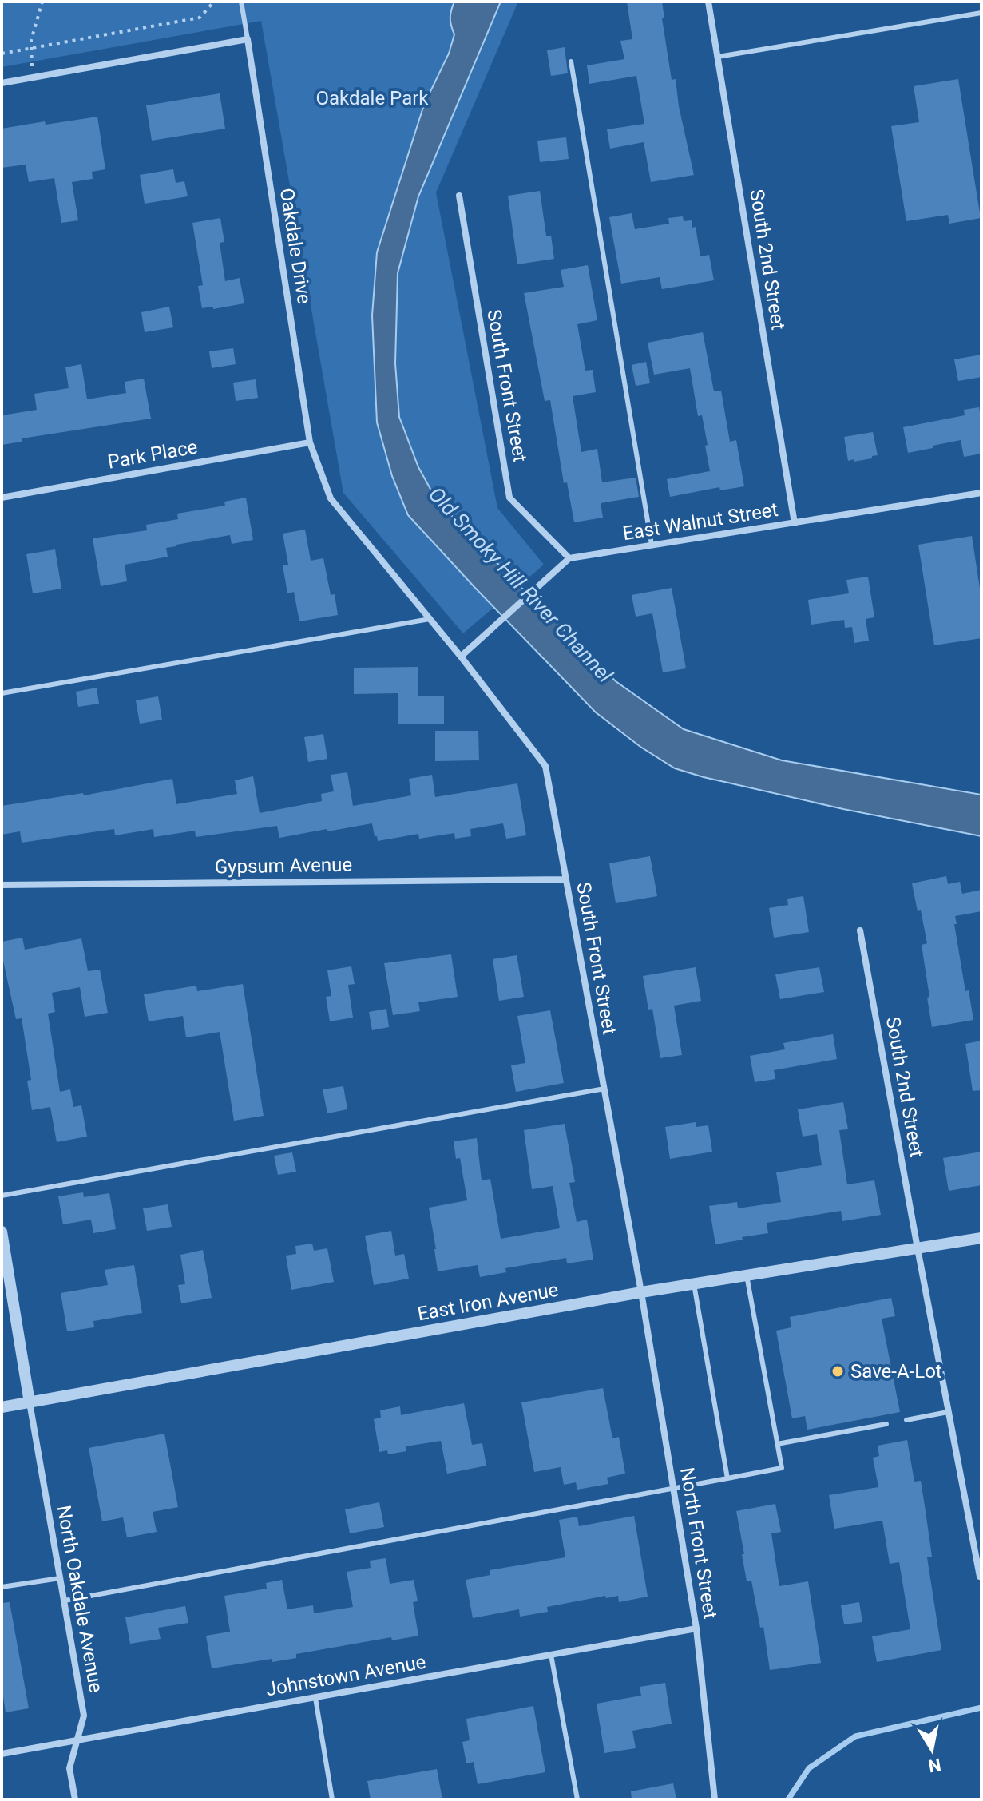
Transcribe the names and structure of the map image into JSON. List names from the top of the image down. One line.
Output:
{"streets":{"street":["Oakdale Drive","South 2nd Street","South Front Street","Park Place","East Walnut Street","Gypsum Avenue","East Iron Avenue","North Front Street","North Oakdale Avenue","Johnstown Avenue"]},"crossings":[["Oakdale Drive","South Front Street"],["Oakdale Drive","Park Place"],["South 2nd Street","East Walnut Street"],["South 2nd Street","East Iron Avenue"],["South Front Street","East Walnut Street"],["South Front Street","Gypsum Avenue"],["South Front Street","East Iron Avenue"],["South Front Street","North Front Street"],["East Iron Avenue","North Front Street"],["East Iron Avenue","North Oakdale Avenue"],["North Front Street","Johnstown Avenue"],["North Oakdale Avenue","Johnstown Avenue"]],"water":["Old Smoky Hill River Channel"],"parks":["Oakdale Park"],"places":["Save-A-Lot"],"north":"bottom"}
